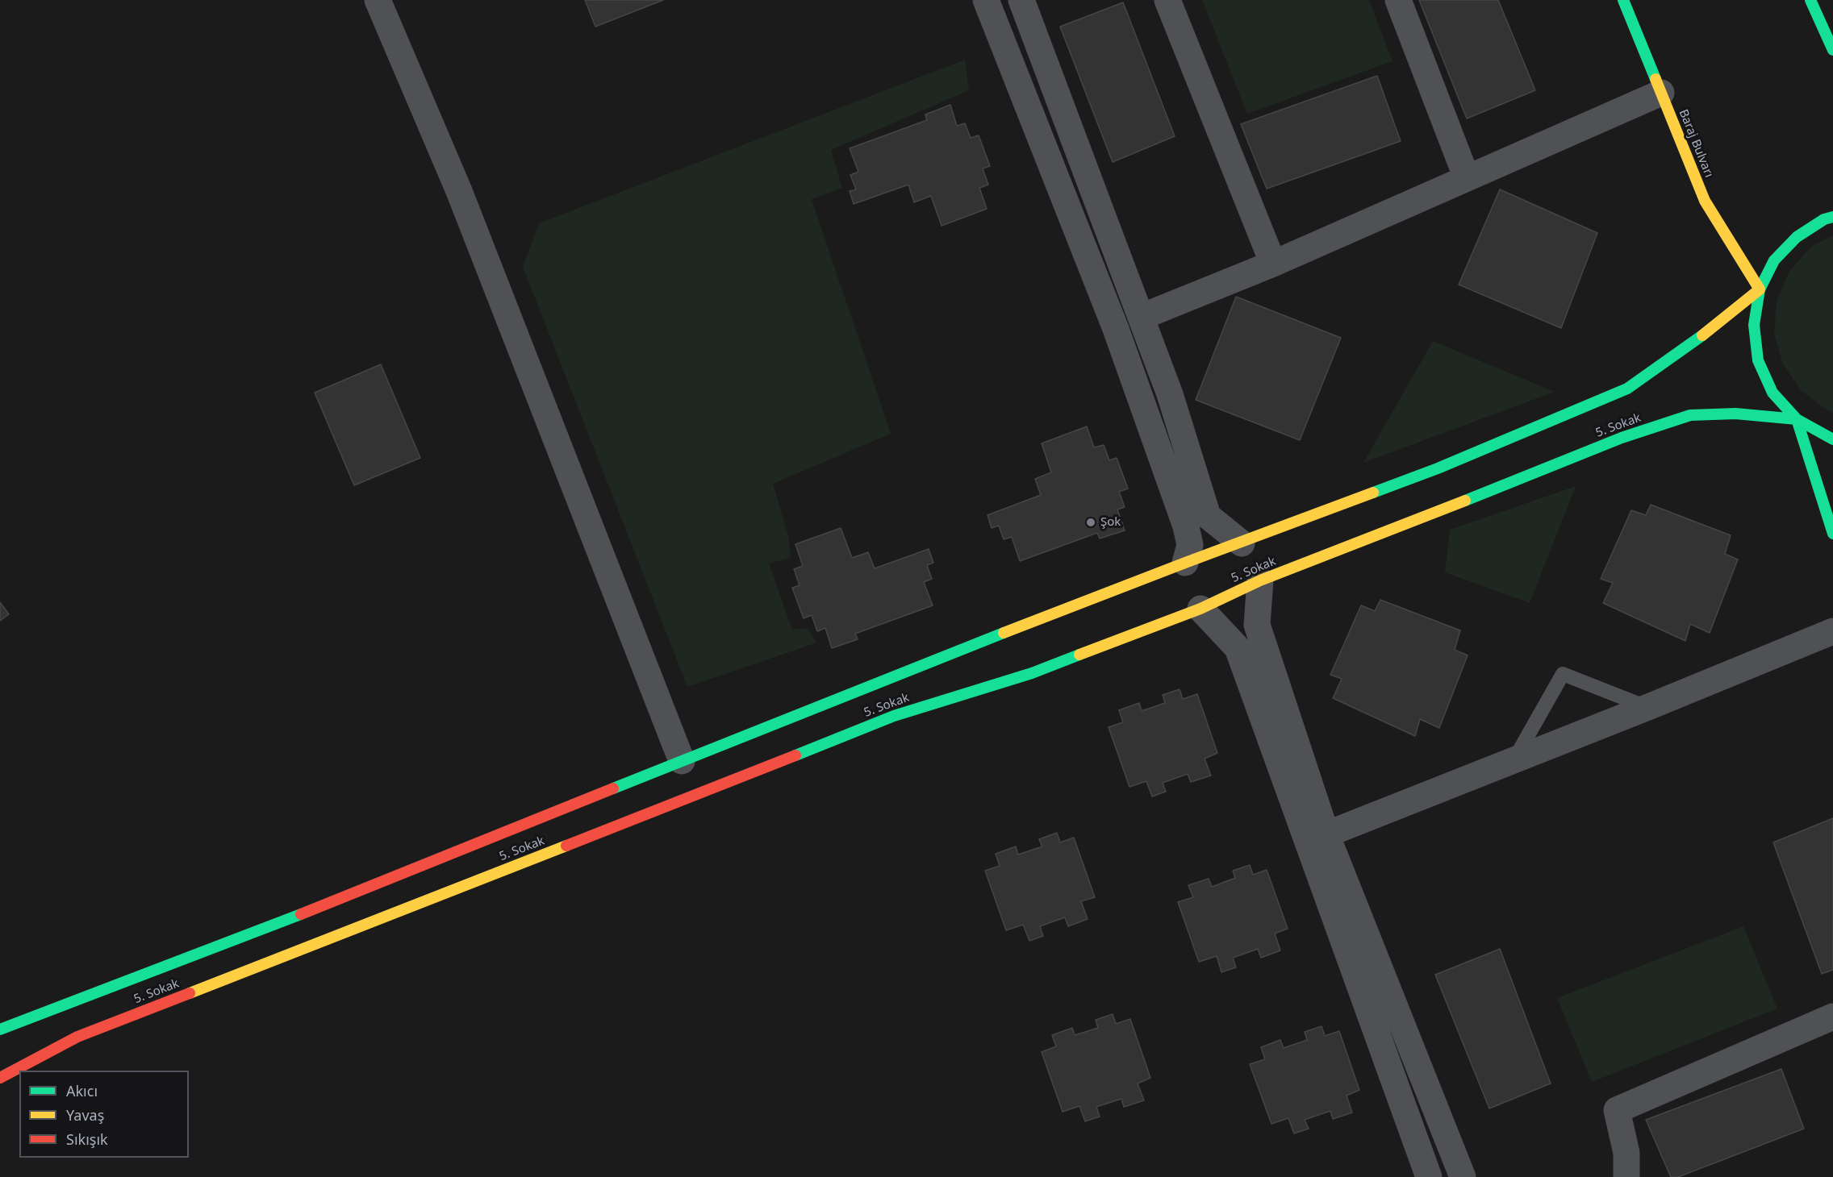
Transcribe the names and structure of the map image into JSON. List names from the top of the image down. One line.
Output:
{"streets":{"street":["Baraj Bulvarı","5. Sokak"]},"crossings":[["Baraj Bulvarı","5. Sokak"]],"places":["Şok"],"legend":["Akıcı","Yavaş","Sıkışık"]}
